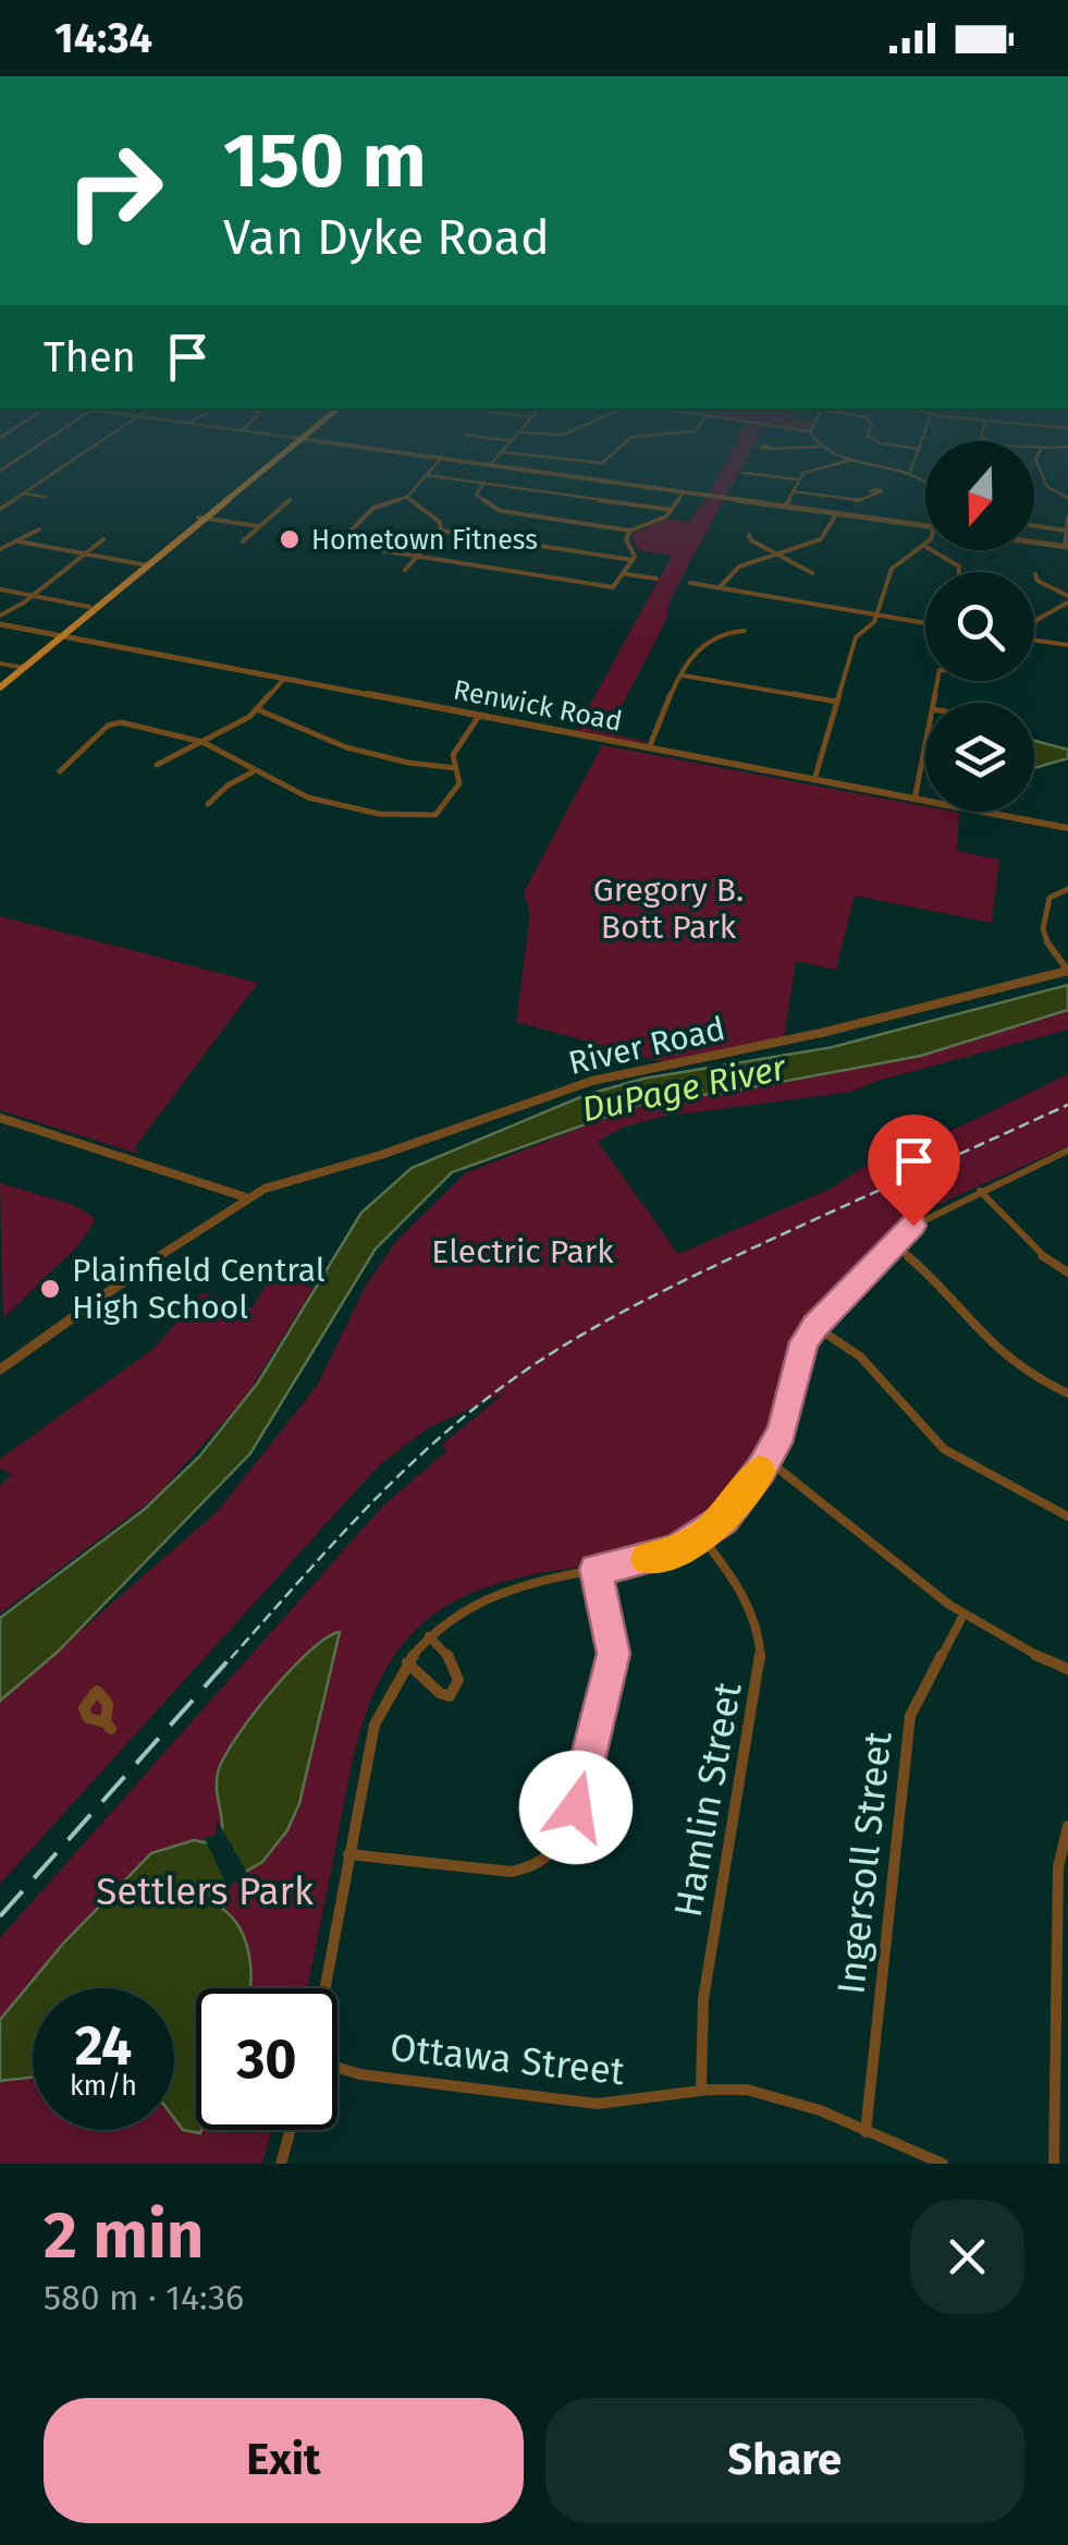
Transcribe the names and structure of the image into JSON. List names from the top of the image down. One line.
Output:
{"streets":{"street":["Renwick Road","River Road","Hamlin Street","Ingersoll Street","Ottawa Street"]},"crossings":[["Hamlin Street","Ottawa Street"],["Ingersoll Street","Ottawa Street"]],"water":["DuPage River"],"parks":["Gregory B. Bott Park","Electric Park","Settlers Park"],"places":["Hometown Fitness","Plainfield Central High School"],"north":"bottom","page":{"status":"14:34","turn":["150 m","Van Dyke Road"],"then":"Then","speed":"24 km/h","limit":"30","heading":["2 min","580 m · 14:36"],"buttons":["Exit","Share"]}}
